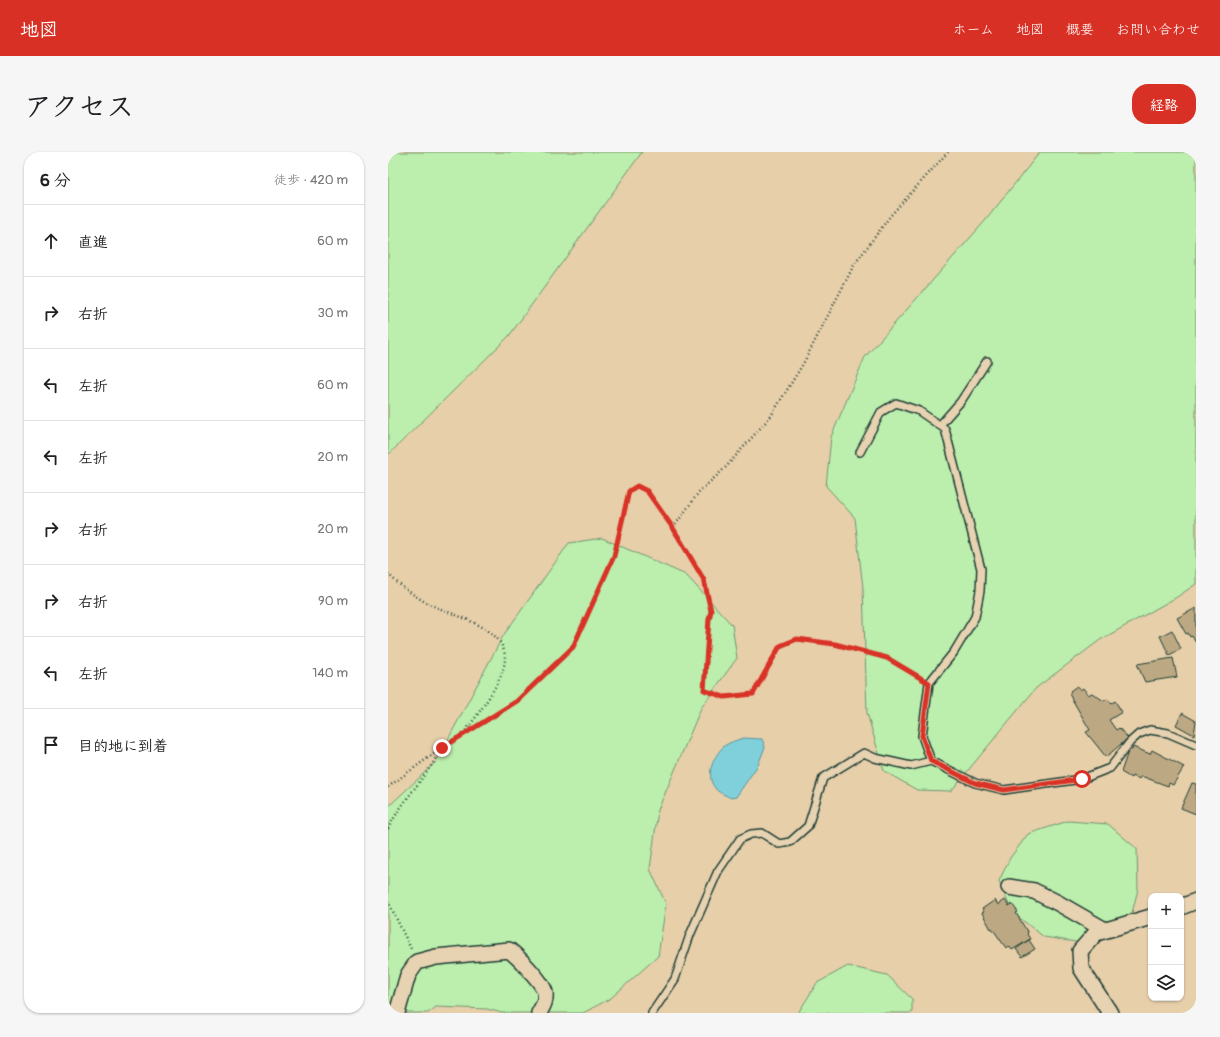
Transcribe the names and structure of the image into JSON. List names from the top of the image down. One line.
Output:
{"page":{"header":"地図","nav":["ホーム","地図","概要","お問い合わせ"],"title":"アクセス","buttons":"経路","heading":["6 分","徒歩 · 420 m"],"list":[["直進","60 m"],["右折","30 m"],["左折","60 m"],["左折","20 m"],["右折","20 m"],["右折","90 m"],["左折","140 m"],"目的地に到着"],"map_buttons":["+","−"]}}
